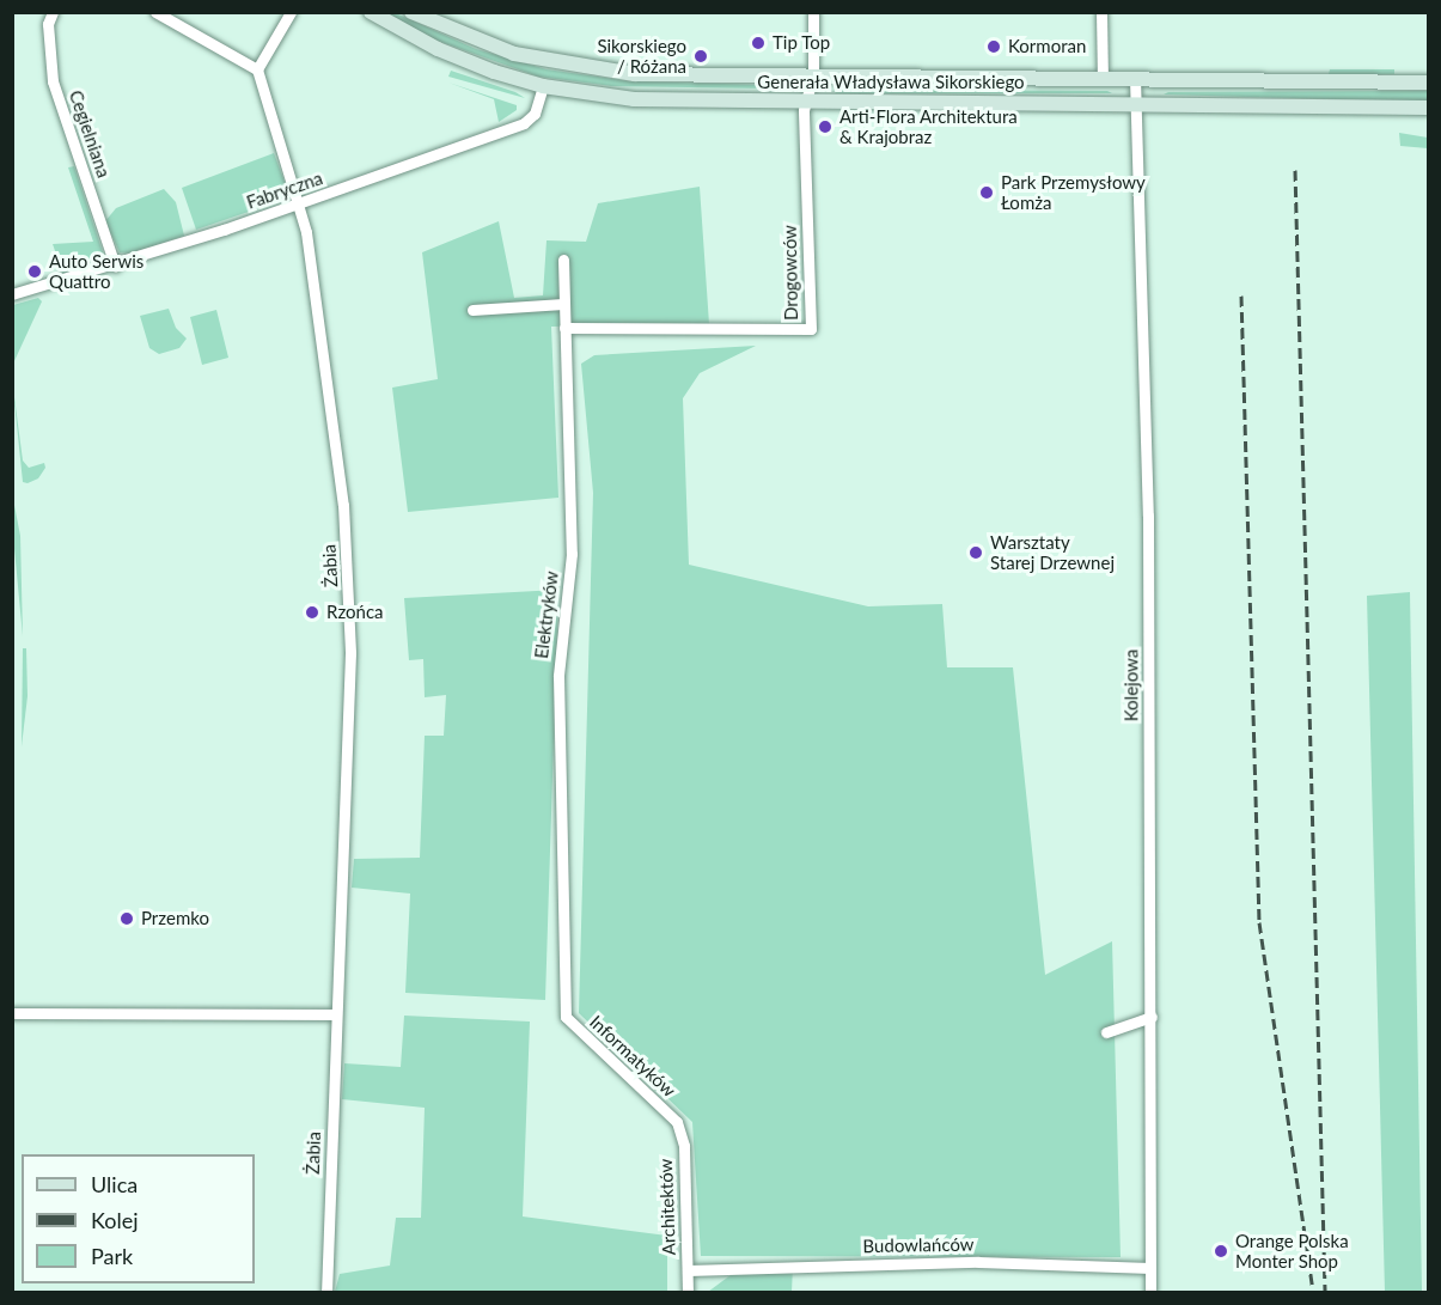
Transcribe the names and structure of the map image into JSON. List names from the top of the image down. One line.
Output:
{"streets":{"main road":["Generała Władysława Sikorskiego"],"street":["Cegielniana","Fabryczna","Drogowców","Żabia","Elektryków","Kolejowa","Informatyków","Architektów","Budowlańców"]},"crossings":[["Generała Władysława Sikorskiego","Fabryczna"],["Generała Władysława Sikorskiego","Drogowców"],["Generała Władysława Sikorskiego","Kolejowa"],["Cegielniana","Fabryczna"],["Fabryczna","Żabia"],["Drogowców","Elektryków"],["Elektryków","Informatyków"],["Kolejowa","Budowlańców"],["Informatyków","Architektów"],["Architektów","Budowlańców"]],"places":["Tip Top","Kormoran","Sikorskiego / Różana","Arti-Flora Architektura & Krajobraz","Park Przemysłowy Łomża","Auto Serwis Quattro","Warsztaty Starej Drzewnej","Rzońca","Przemko","Orange Polska Monter Shop"],"legend":["Ulica","Kolej","Park"]}
